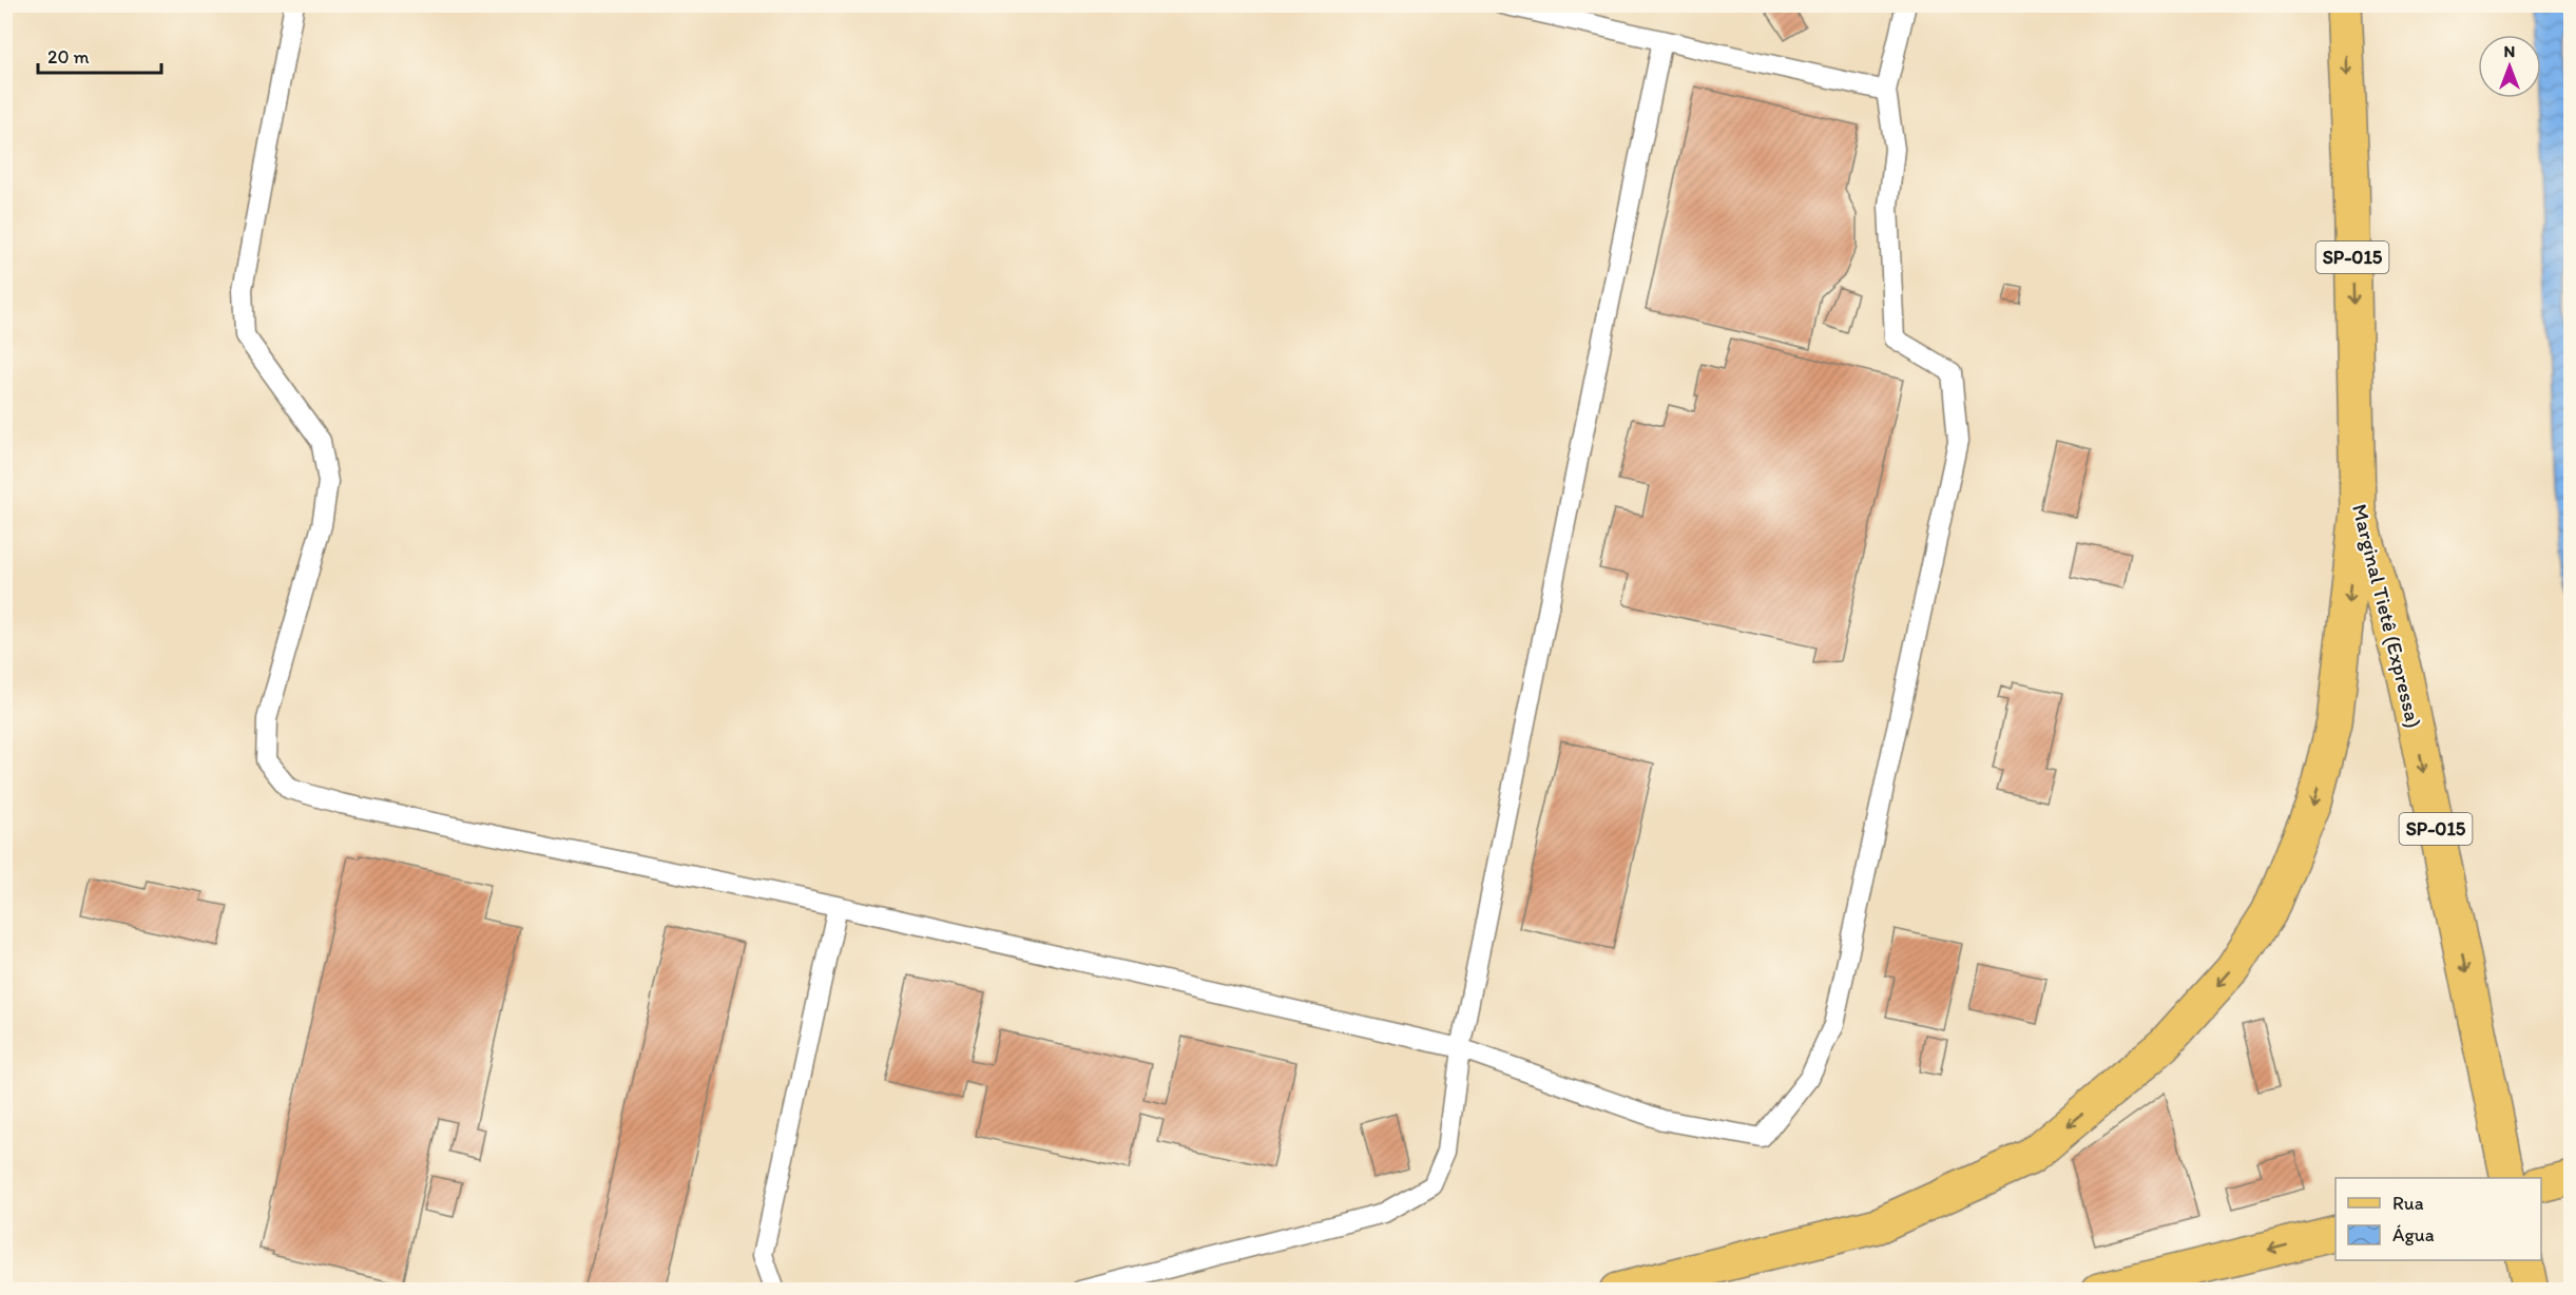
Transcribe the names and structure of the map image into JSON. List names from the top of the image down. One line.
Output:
{"streets":{"main road":["SP-015","Marginal Tietê (Expressa)"]},"one_way":["Marginal Tietê (Expressa)"],"legend":["Rua","Água"],"scale_bar":"20 m","north":"top"}
